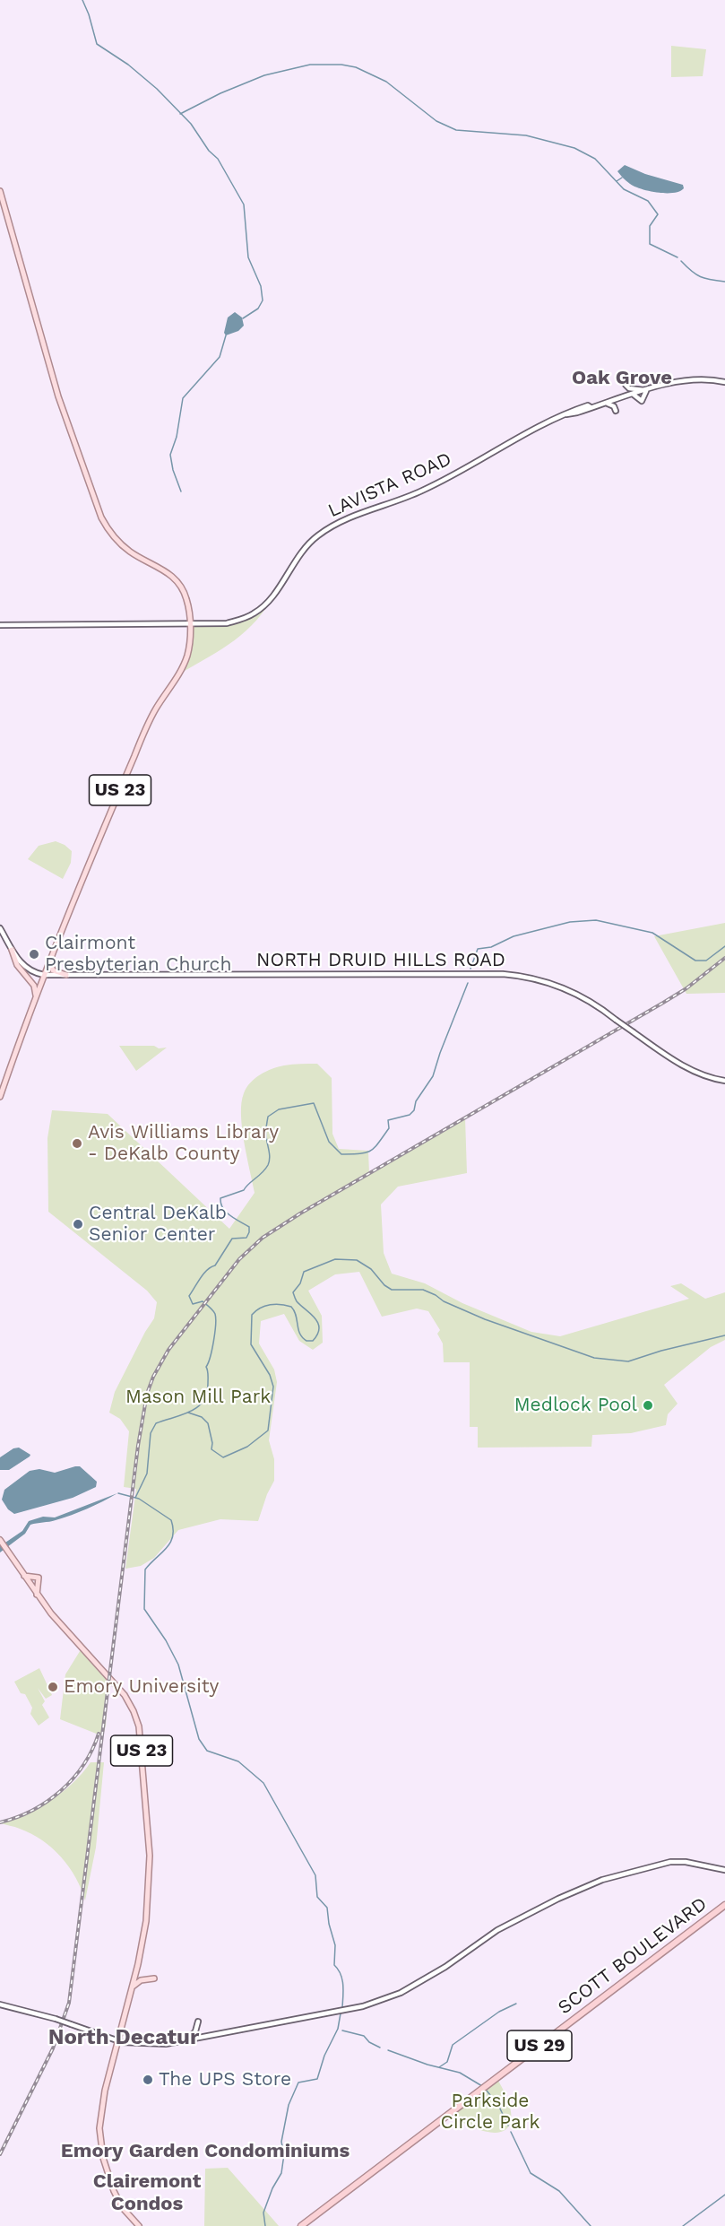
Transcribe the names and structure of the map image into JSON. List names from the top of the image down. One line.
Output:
{"streets":{"highway":["SCOTT BOULEVARD","US 29"],"main road":["LAVISTA ROAD","US 23","NORTH DRUID HILLS ROAD"]},"crossings":[["LAVISTA ROAD","US 23"],["US 23","NORTH DRUID HILLS ROAD"]],"districts":["Oak Grove","North Decatur","Emory Garden Condominiums","Clairemont Condos"],"parks":["Mason Mill Park","Parkside Circle Park"],"places":["Clairmont Presbyterian Church","Avis Williams Library - DeKalb County","Central DeKalb Senior Center","Medlock Pool","Emory University","The UPS Store"]}
